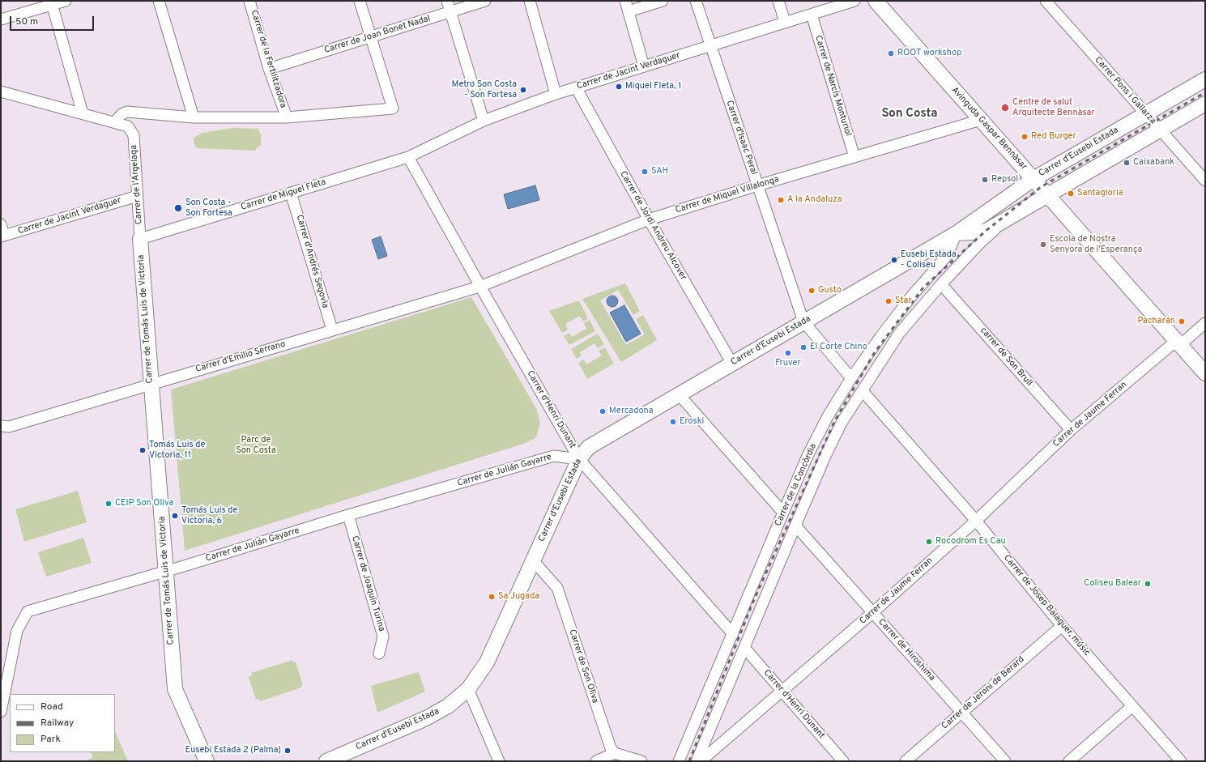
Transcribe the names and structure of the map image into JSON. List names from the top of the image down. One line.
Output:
{"streets":{"main road":["Avinguda Gaspar Bennàsar","Carrer d'Eusebi Estada","Carrer de Tomás Luis de Victoria"],"street":["Carrer de Joan Bonet Nadal","Carrer de la Fertilitzadora","Carrer de Jacint Verdaguer","Carrer de Narcís Monturiol","Carrer Pons i Gallarza","Carrer d'Isaac Peral","Carrer de l'Argelaga","Carrer de Miguel Fleta","Carrer de Miquel Villalonga","Carrer de Jordi Andreu Alcover","Carrer d'Andrés Segovia","Carrer d'Emilio Serrano","carrer de Son Brull","Carrer d'Henri Dunant","Carrer de Jaume Ferran","Carrer de Julián Gayarre","Carrer de la Concòrdia","Carrer de Joaquín Turina","Carrer de Josep Balaguer, músic","Carrer de Hiroshima","Carrer de Son Oliva","Carrer de Jeroni de Berard"]},"crossings":[["Carrer de Joan Bonet Nadal","Carrer de la Fertilitzadora"],["Carrer de Jacint Verdaguer","Carrer de Narcís Monturiol"],["Carrer de Jacint Verdaguer","Carrer d'Isaac Peral"],["Carrer de Jacint Verdaguer","Carrer de l'Argelaga"],["Carrer de Jacint Verdaguer","Carrer de Miguel Fleta"],["Carrer de Jacint Verdaguer","Carrer de Jordi Andreu Alcover"],["Carrer de Jacint Verdaguer","Carrer d'Henri Dunant"],["Carrer de Narcís Monturiol","Carrer de Miquel Villalonga"],["Carrer Pons i Gallarza","Carrer d'Eusebi Estada"],["Avinguda Gaspar Bennàsar","Carrer d'Eusebi Estada"],["Avinguda Gaspar Bennàsar","Carrer de Miquel Villalonga"],["Avinguda Gaspar Bennàsar","Carrer de Jaume Ferran"],["Carrer d'Isaac Peral","Carrer d'Eusebi Estada"],["Carrer d'Isaac Peral","Carrer de Miquel Villalonga"],["Carrer d'Eusebi Estada","Carrer de Jordi Andreu Alcover"],["Carrer d'Eusebi Estada","carrer de Son Brull"],["Carrer d'Eusebi Estada","Carrer d'Henri Dunant"],["Carrer d'Eusebi Estada","Carrer de Julián Gayarre"],["Carrer d'Eusebi Estada","Carrer de la Concòrdia"],["Carrer d'Eusebi Estada","Carrer de Son Oliva"],["Carrer de l'Argelaga","Carrer de Miguel Fleta"],["Carrer de l'Argelaga","Carrer de Tomás Luis de Victoria"],["Carrer de Miguel Fleta","Carrer d'Andrés Segovia"],["Carrer de Miguel Fleta","Carrer de Tomás Luis de Victoria"],["Carrer de Miguel Fleta","Carrer d'Henri Dunant"],["Carrer de Miquel Villalonga","Carrer de Jordi Andreu Alcover"],["Carrer de Miquel Villalonga","Carrer d'Emilio Serrano"],["Carrer de Miquel Villalonga","Carrer d'Henri Dunant"],["Carrer d'Andrés Segovia","Carrer d'Emilio Serrano"],["Carrer de Tomás Luis de Victoria","Carrer d'Emilio Serrano"],["Carrer de Tomás Luis de Victoria","Carrer de Julián Gayarre"],["Carrer d'Emilio Serrano","Carrer d'Henri Dunant"],["carrer de Son Brull","Carrer de Jaume Ferran"],["carrer de Son Brull","Carrer de la Concòrdia"],["Carrer d'Henri Dunant","Carrer de Jaume Ferran"],["Carrer d'Henri Dunant","Carrer de Julián Gayarre"],["Carrer d'Henri Dunant","Carrer de la Concòrdia"],["Carrer de Jaume Ferran","Carrer de Josep Balaguer, músic"],["Carrer de Jaume Ferran","Carrer de Hiroshima"],["Carrer de Julián Gayarre","Carrer de Joaquín Turina"],["Carrer de la Concòrdia","Carrer de Josep Balaguer, músic"],["Carrer de la Concòrdia","Carrer de Hiroshima"],["Carrer de Josep Balaguer, músic","Carrer de Jeroni de Berard"],["Carrer de Hiroshima","Carrer de Jeroni de Berard"]],"districts":["Son Costa"],"parks":["Parc de Son Costa"],"places":["ROOT workshop","Miquel Fleta, 1","Metro Son Costa - Son Fortesa","Centre de salut Arquitecte Bennàsar","Red Burger","Caixabank","SAH","Repsol","Santagloria","A la Andaluza","Son Costa - Son Fortesa","Escola de Nostra Senyora de l'Esperança","Eusebi Estada - Coliseu","Gusto","Star","Pacharán","El Corte Chino","Fruver","Mercadona","Eroski","Tomás Luis de Victoria, 11","CEIP Son Oliva","Tomás Luis de Victoria, 6","Rocodrom Es Cau","Coliseu Balear","Sa Jugada","Eusebi Estada 2 (Palma)"],"legend":["Road","Railway","Park"],"scale_bar":"50 m"}
